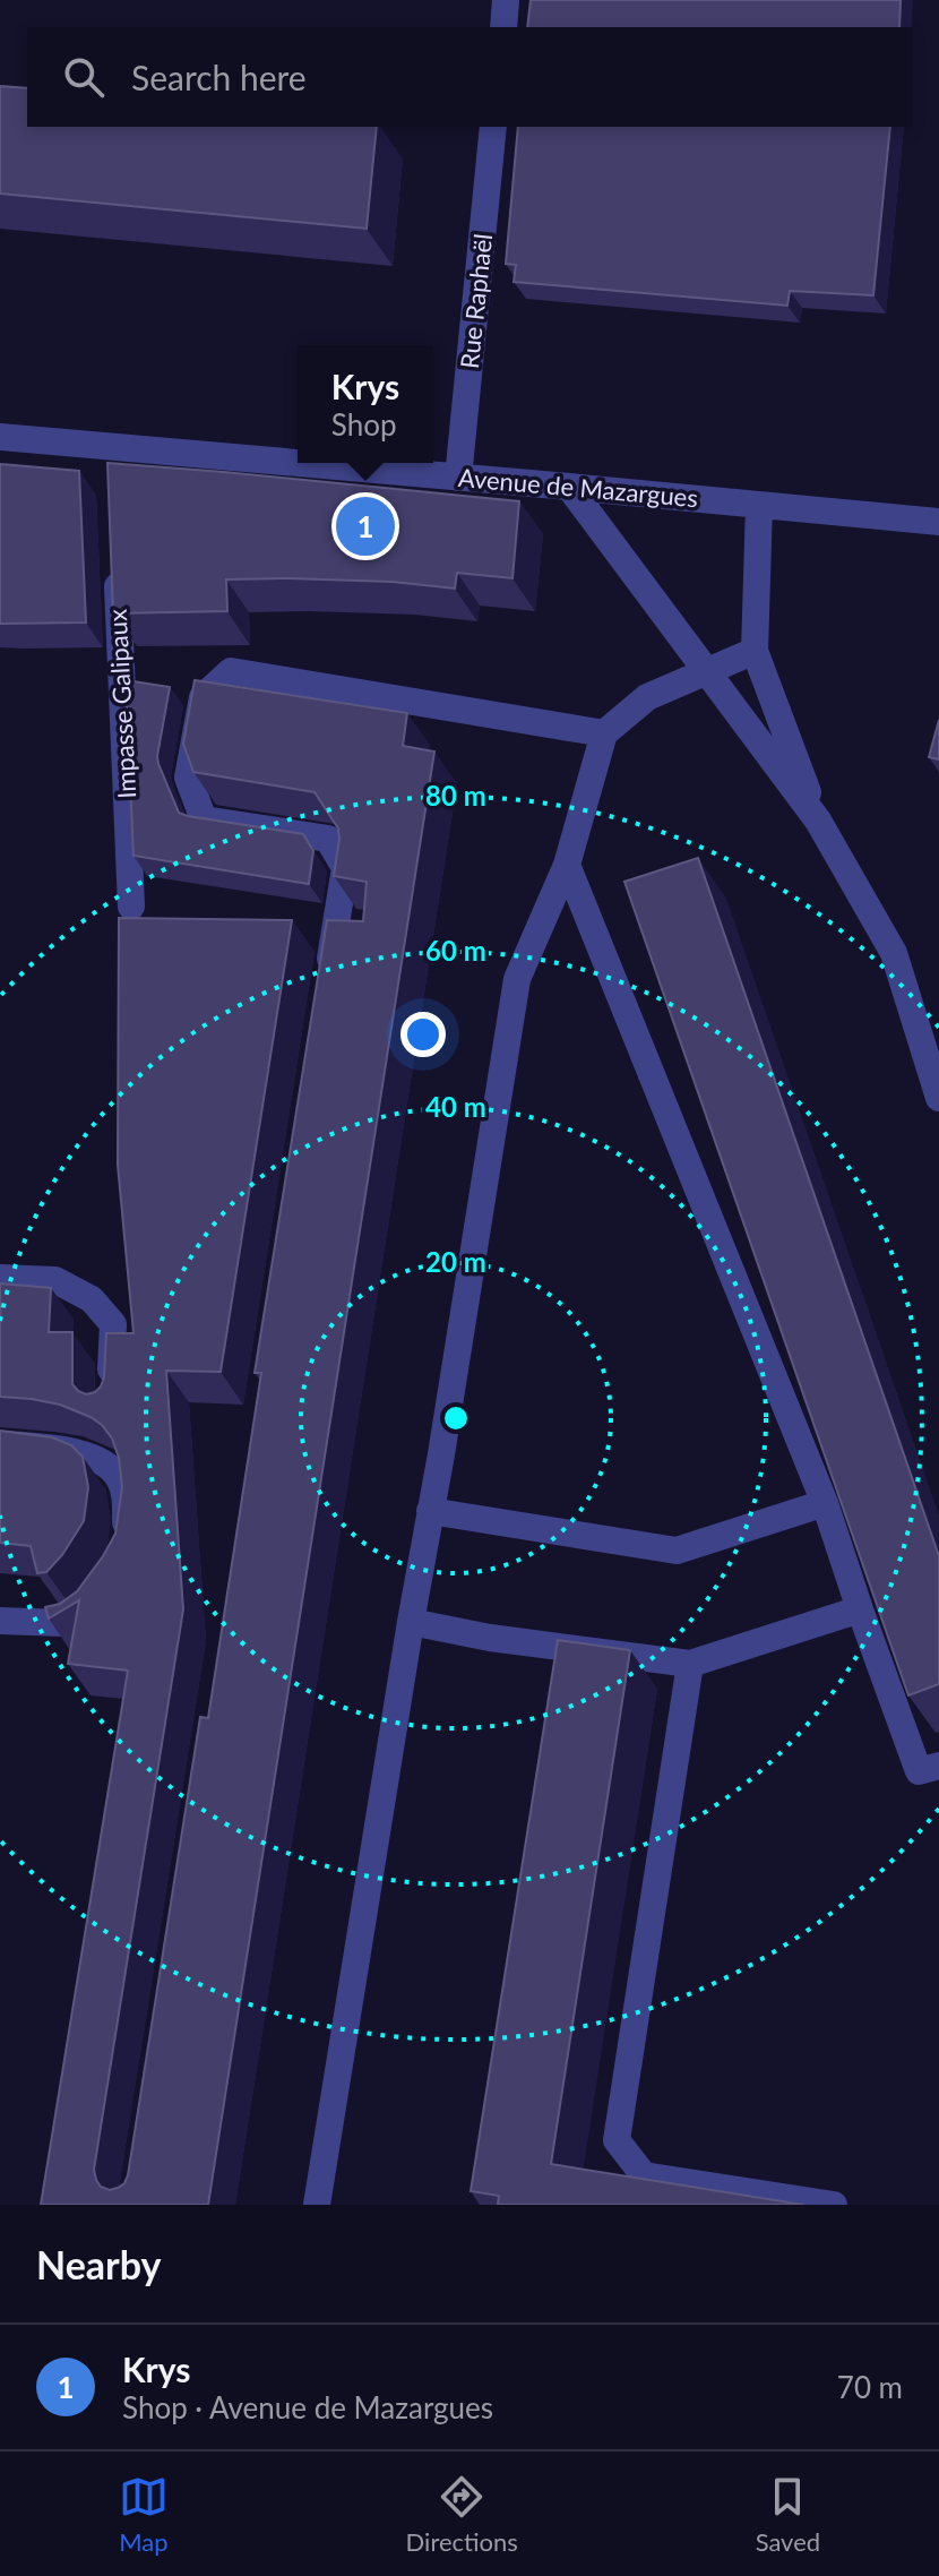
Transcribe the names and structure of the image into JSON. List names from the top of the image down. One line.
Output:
{"streets":{"street":["Rue Raphaël","Avenue de Mazargues","Impasse Galipaux"]},"crossings":[["Rue Raphaël","Avenue de Mazargues"]],"page":{"search":"Search here","popup":["Krys","Shop"],"pins":"1","heading":"Nearby","list":[{"mark":"1","name":"Krys","note":"Shop · Avenue de Mazargues","value":"70 m"}],"nav":["Map","Directions","Saved"]},"rings":["80 m","60 m","40 m","20 m"]}
